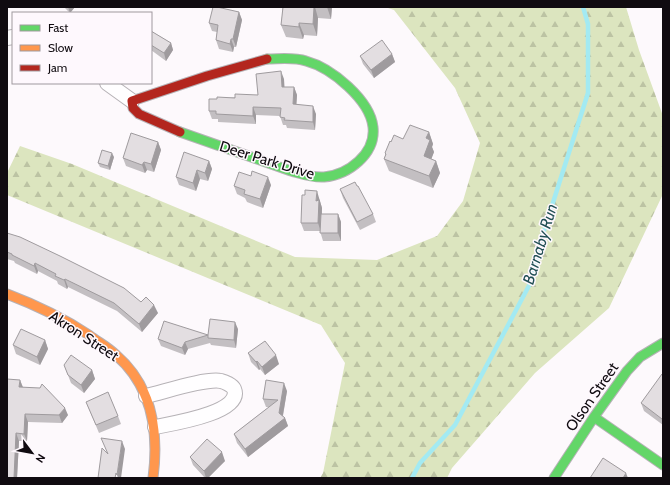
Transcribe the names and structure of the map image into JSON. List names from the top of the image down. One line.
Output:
{"streets":{"street":["Deer Park Drive","Akron Street","Olson Street"]},"water":["Barnaby Run"],"legend":["Fast","Slow","Jam"],"north":"bottom right"}
